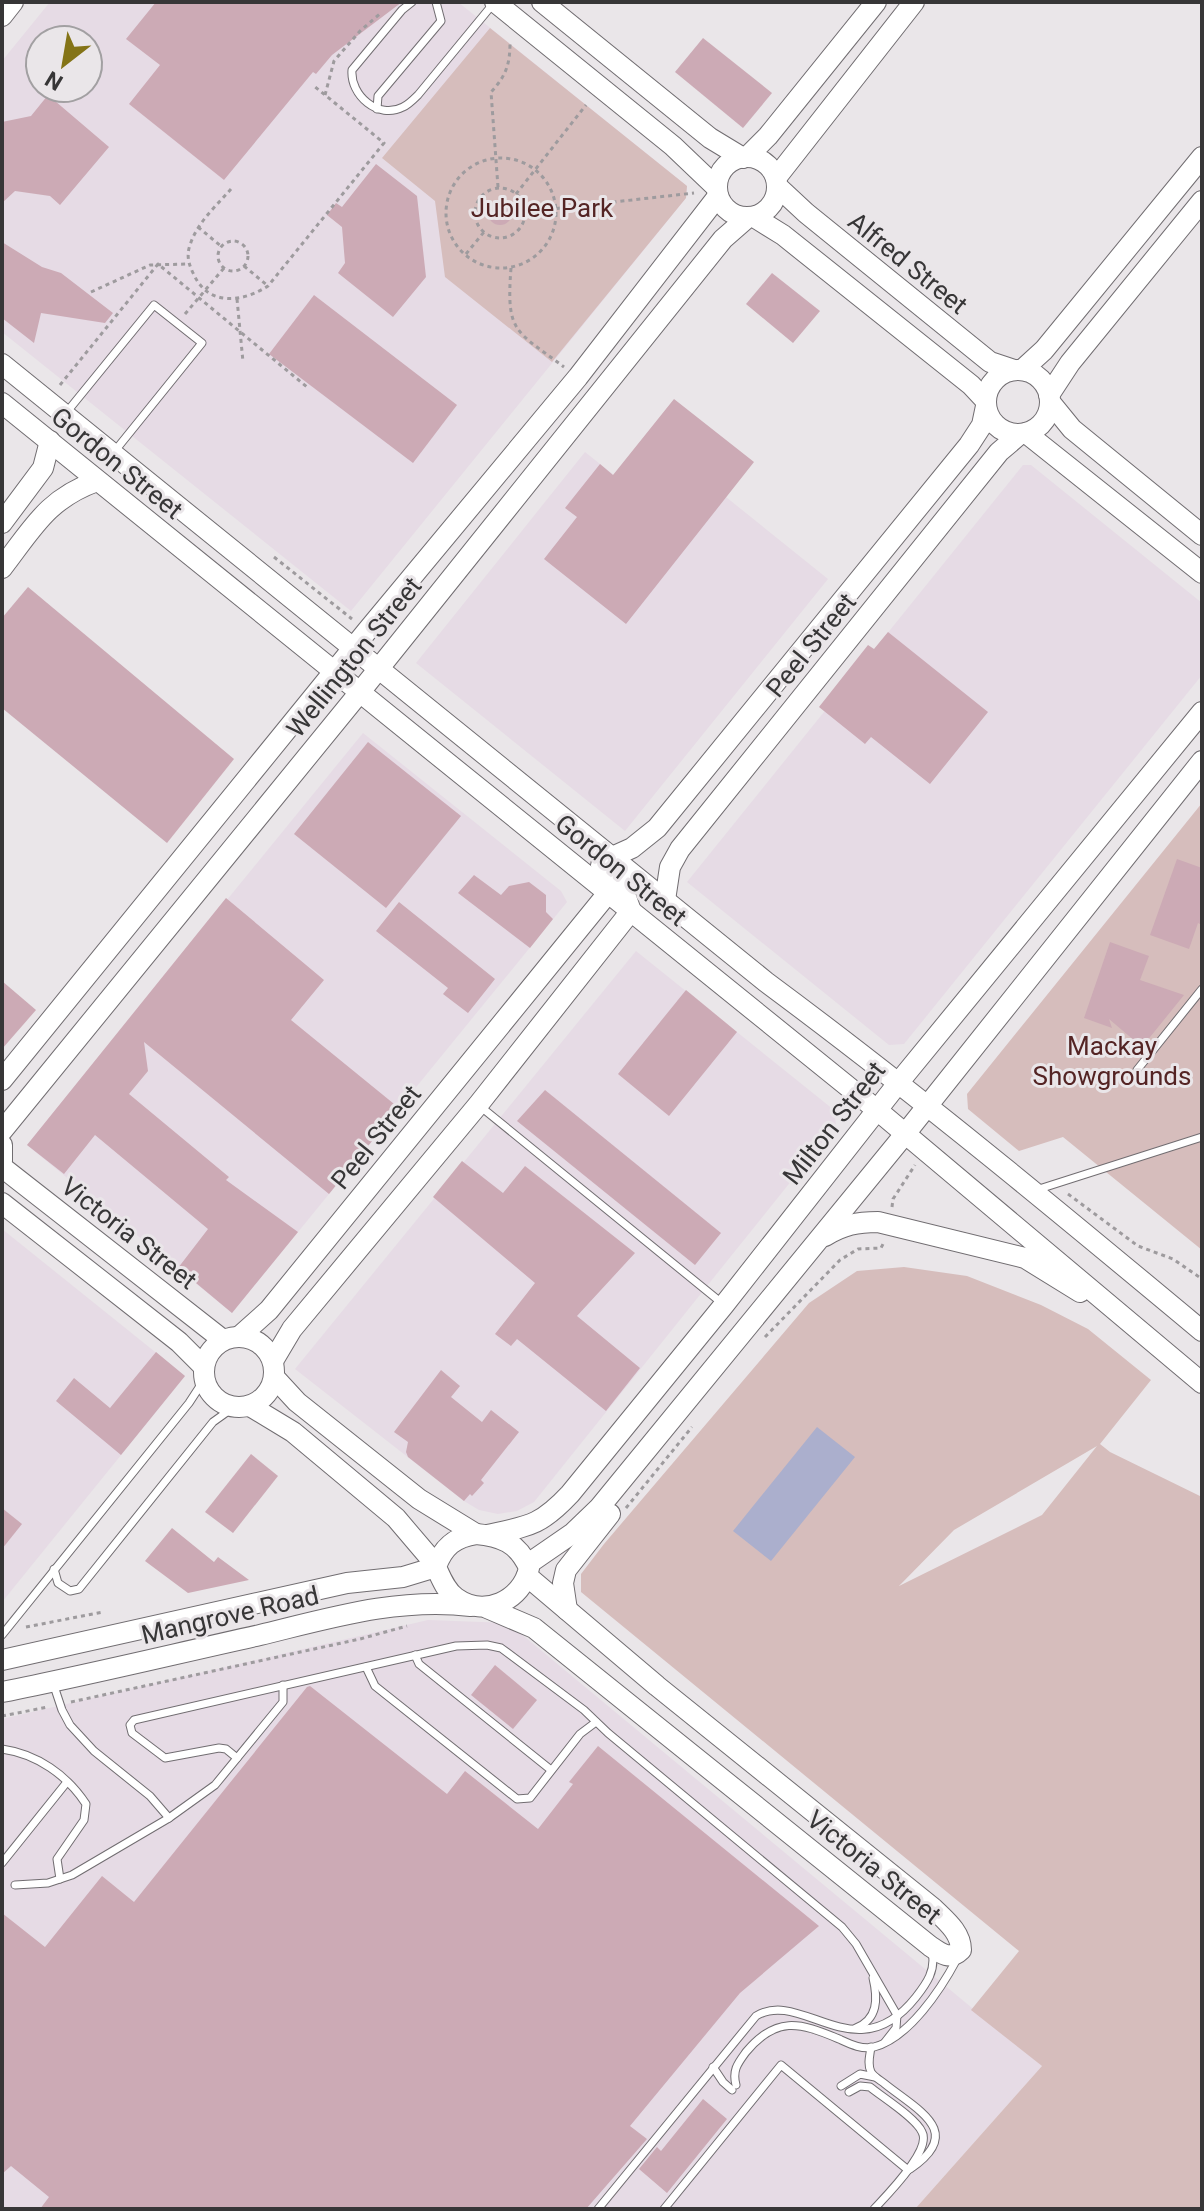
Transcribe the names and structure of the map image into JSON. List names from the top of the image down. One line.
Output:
{"streets":{"street":["Alfred Street","Gordon Street","Peel Street","Wellington Street","Milton Street","Victoria Street","Mangrove Road"]},"crossings":[["Alfred Street","Peel Street"],["Alfred Street","Wellington Street"],["Gordon Street","Peel Street"],["Gordon Street","Wellington Street"],["Gordon Street","Milton Street"],["Peel Street","Victoria Street"],["Milton Street","Victoria Street"],["Milton Street","Mangrove Road"],["Victoria Street","Mangrove Road"]],"parks":["Jubilee Park","Mackay Showgrounds"],"north":"bottom left"}
